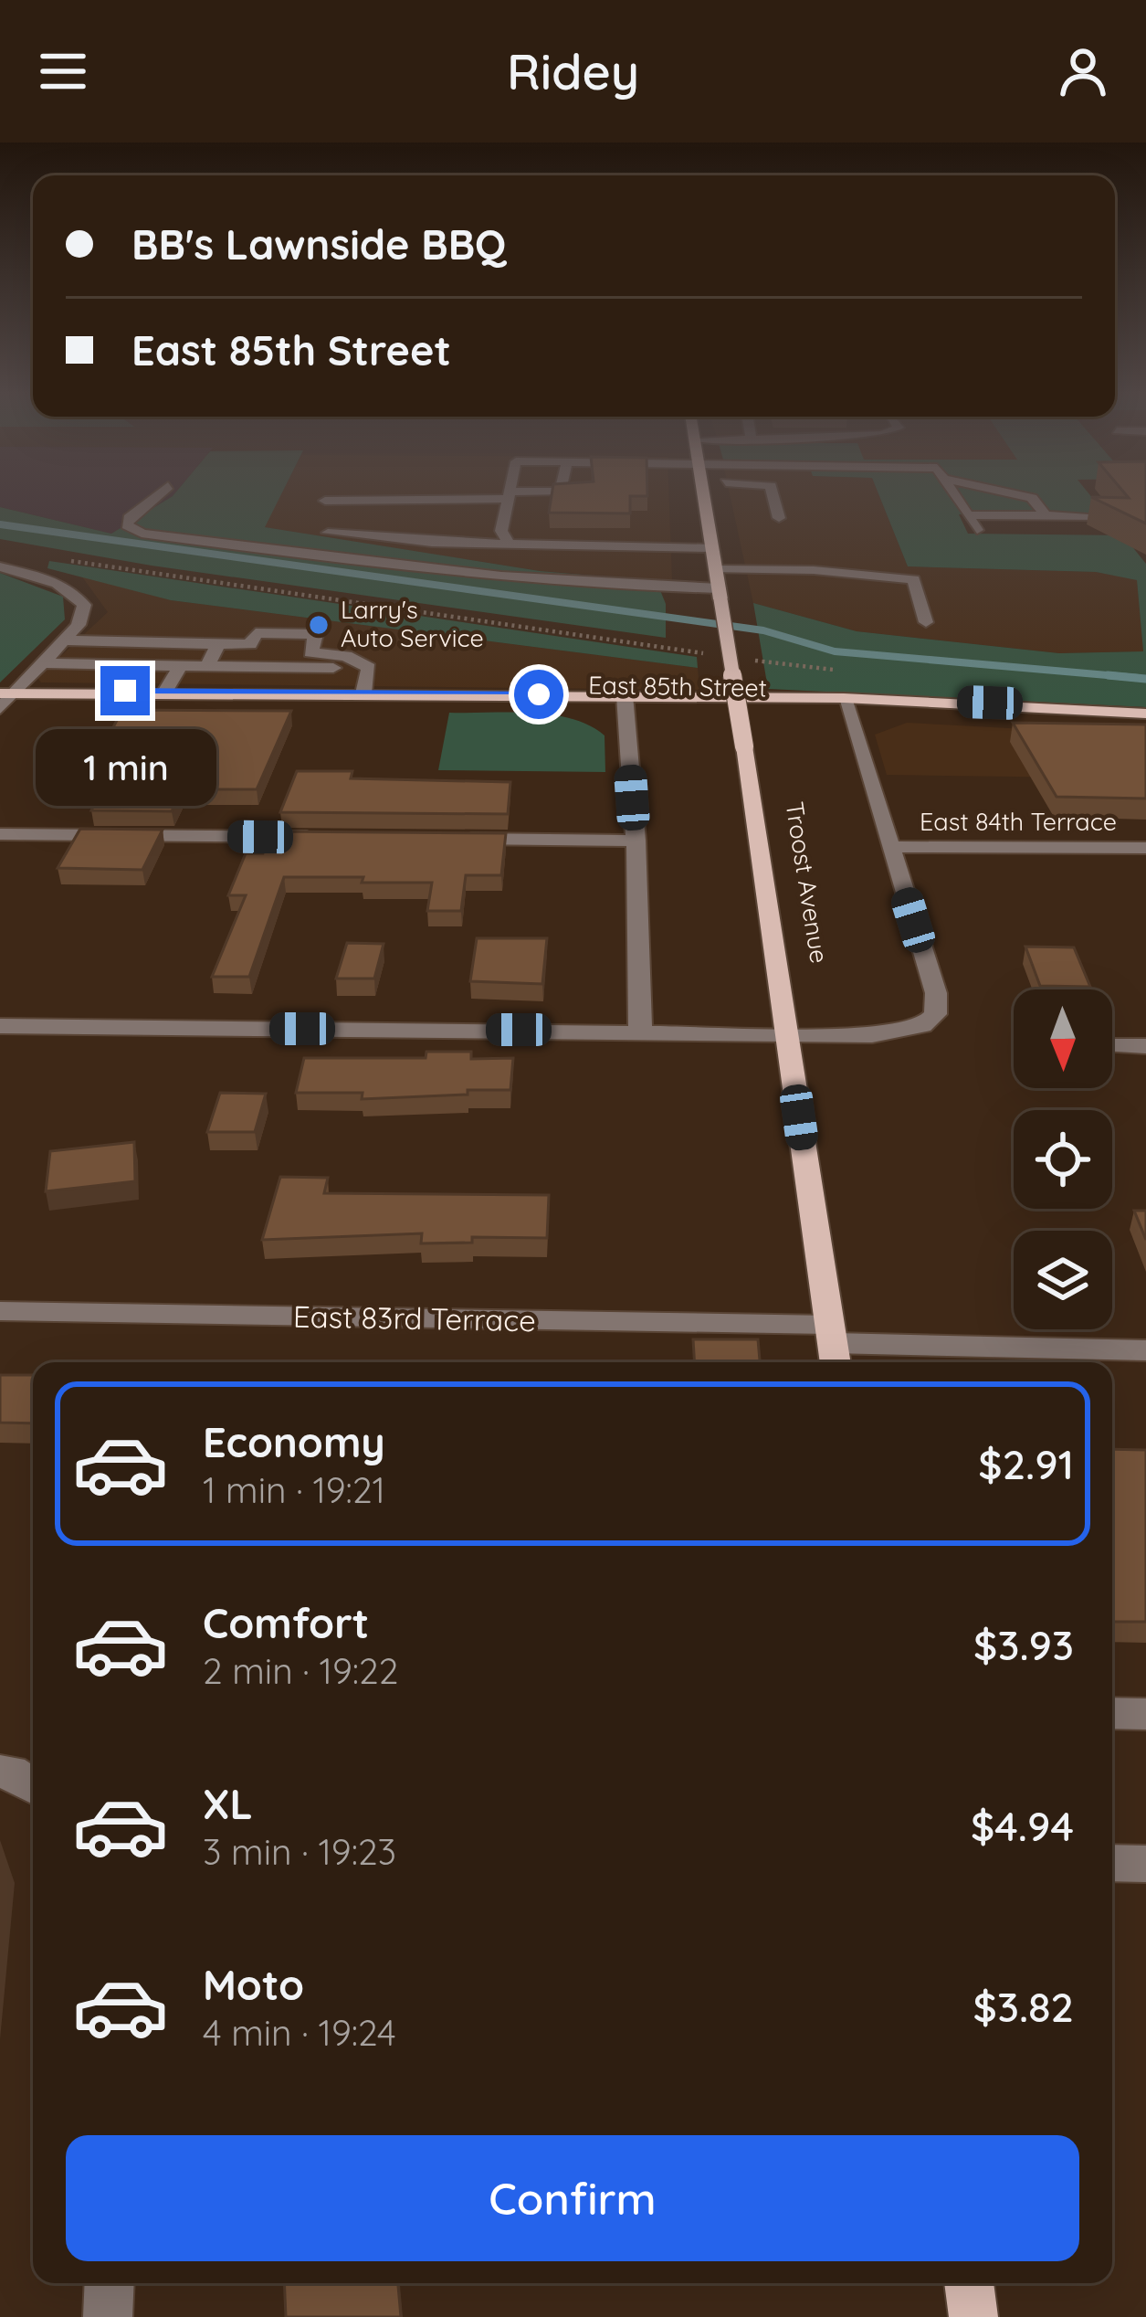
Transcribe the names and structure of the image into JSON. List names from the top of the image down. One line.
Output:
{"streets":{"main road":["East 85th Street","Troost Avenue"],"street":["East 84th Terrace","East 83rd Terrace"]},"crossings":[["Troost Avenue","East 83rd Terrace"]],"places":["Larry's Auto Service"],"north":"bottom","page":{"header":"Ridey","banner":["BB's Lawnside BBQ","East 85th Street"],"bubble":"1 min","list":[{"name":"Economy","note":"1 min · 19:21","value":"$2.91"},{"name":"Comfort","note":"2 min · 19:22","value":"$3.93"},{"name":"XL","note":"3 min · 19:23","value":"$4.94"},{"name":"Moto","note":"4 min · 19:24","value":"$3.82"}],"buttons":"Confirm"}}
